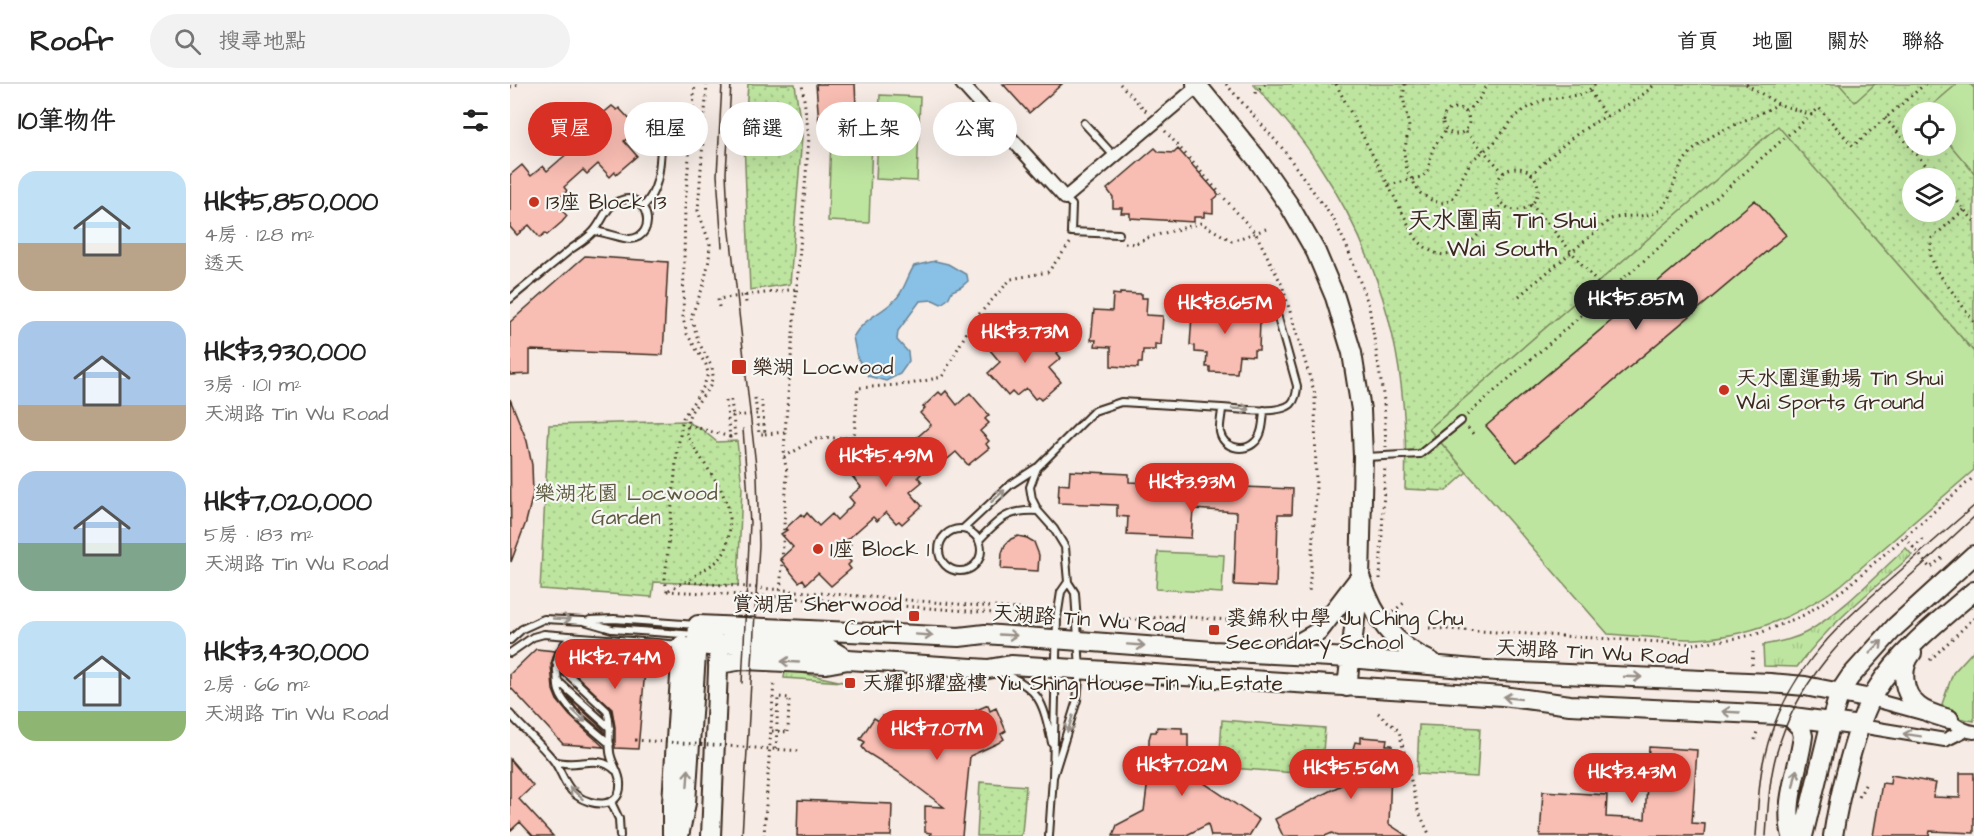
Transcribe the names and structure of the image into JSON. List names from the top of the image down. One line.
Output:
{"streets":{"main road":["天湖路 Tin Wu Road"]},"districts":["天水圍南 Tin Shui Wai South"],"parks":["樂湖花園 Locwood Garden"],"places":{"other":["13座 Block 13","天水圍運動場 Tin Shui Wai Sports Ground","1座 Block 1"],"transit":["樂湖 Locwood","賞湖居 Sherwood Court","裘錦秋中學 Ju Ching Chu Secondary School","天耀邨耀盛樓 Yiu Shing House Tin Yiu Estate"]},"page":{"header":"Roofr","search":"搜尋地點","nav":["首頁","地圖","關於","聯絡"],"heading":"10筆物件","chip":["買屋","租屋","篩選","新上架","公寓"],"list":[{"name":"HK$5,850,000","note":"4房 · 128 m² · 透天"},{"name":"HK$3,930,000","note":"3房 · 101 m² · 天湖路 Tin Wu Road"},{"name":"HK$7,020,000","note":"5房 · 183 m² · 天湖路 Tin Wu Road"},{"name":"HK$3,430,000","note":"2房 · 66 m² · 天湖路 Tin Wu Road"}],"price":["HK$5.85M","HK$8.65M","HK$3.73M","HK$5.49M","HK$3.93M","HK$2.74M","HK$7.07M","HK$7.02M","HK$5.56M","HK$3.43M"]}}
